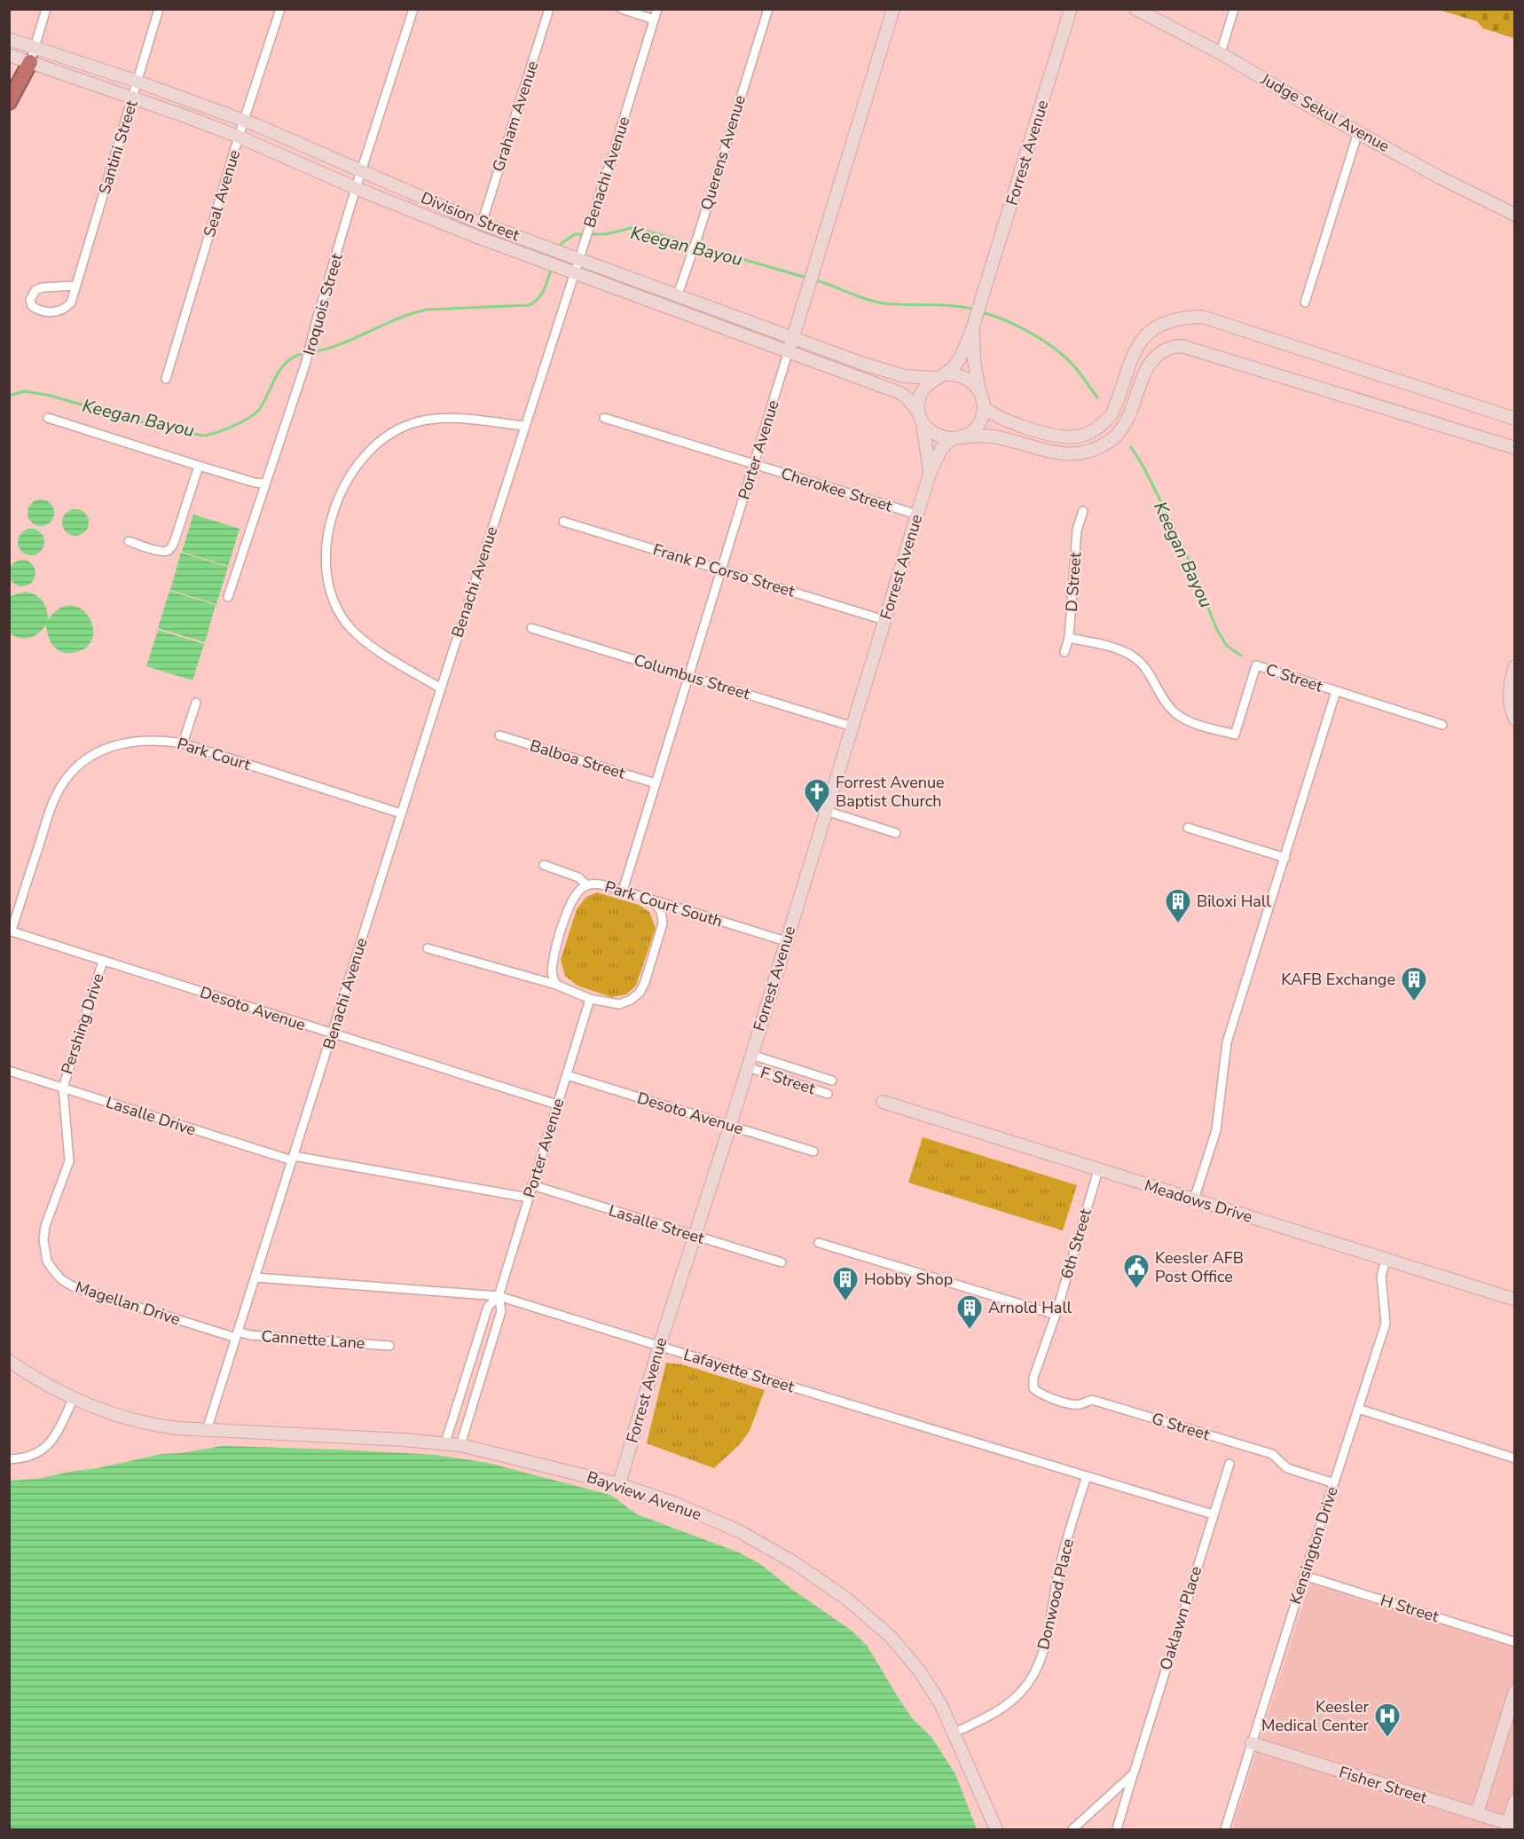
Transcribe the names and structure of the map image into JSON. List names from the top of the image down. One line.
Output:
{"streets":{"street":["Judge Sekul Avenue","Graham Avenue","Santini Street","Querens Avenue","Forrest Avenue","Benachi Avenue","Seal Avenue","Division Street","Iroquois Street","Porter Avenue","Cherokee Street","Frank P Corso Street","D Street","Columbus Street","C Street","Park Court","Balboa Street","Park Court South","Desoto Avenue","Pershing Drive","F Street","Lasalle Drive","Meadows Drive","Lasalle Street","6th Street","Magellan Drive","Cannette Lane","Lafayette Street","G Street","Bayview Avenue","Kensington Drive","Donwood Place","H Street","Oaklawn Place","Fisher Street"]},"crossings":[["Graham Avenue","Division Street"],["Santini Street","Division Street"],["Querens Avenue","Division Street"],["Forrest Avenue","Division Street"],["Forrest Avenue","Cherokee Street"],["Forrest Avenue","Frank P Corso Street"],["Forrest Avenue","Columbus Street"],["Forrest Avenue","Park Court South"],["Forrest Avenue","Desoto Avenue"],["Forrest Avenue","F Street"],["Forrest Avenue","Lasalle Street"],["Forrest Avenue","Lafayette Street"],["Forrest Avenue","Bayview Avenue"],["Benachi Avenue","Division Street"],["Benachi Avenue","Park Court"],["Benachi Avenue","Desoto Avenue"],["Benachi Avenue","Lasalle Drive"],["Benachi Avenue","Magellan Drive"],["Benachi Avenue","Cannette Lane"],["Benachi Avenue","Lafayette Street"],["Benachi Avenue","Bayview Avenue"],["Seal Avenue","Division Street"],["Division Street","Iroquois Street"],["Division Street","Porter Avenue"],["Porter Avenue","Cherokee Street"],["Porter Avenue","Frank P Corso Street"],["Porter Avenue","Columbus Street"],["Porter Avenue","Balboa Street"],["Porter Avenue","Park Court South"],["Porter Avenue","Desoto Avenue"],["Porter Avenue","Lasalle Street"],["Porter Avenue","Lafayette Street"],["Porter Avenue","Bayview Avenue"],["D Street","C Street"],["Park Court","Desoto Avenue"],["Desoto Avenue","Pershing Drive"],["Pershing Drive","Lasalle Drive"],["Pershing Drive","Magellan Drive"],["Lasalle Drive","Magellan Drive"],["Meadows Drive","6th Street"],["Meadows Drive","Kensington Drive"],["6th Street","G Street"],["Magellan Drive","Cannette Lane"],["Lafayette Street","Donwood Place"],["Lafayette Street","Oaklawn Place"],["G Street","Kensington Drive"],["Bayview Avenue","Donwood Place"],["Kensington Drive","H Street"],["Kensington Drive","Fisher Street"]],"water":["Keegan Bayou"],"places":{"church":["Forrest Avenue Baptist Church"],"building":["Biloxi Hall","KAFB Exchange","Hobby Shop","Arnold Hall"],"public building":["Keesler AFB Post Office"],"hospital":["Keesler Medical Center"]}}
